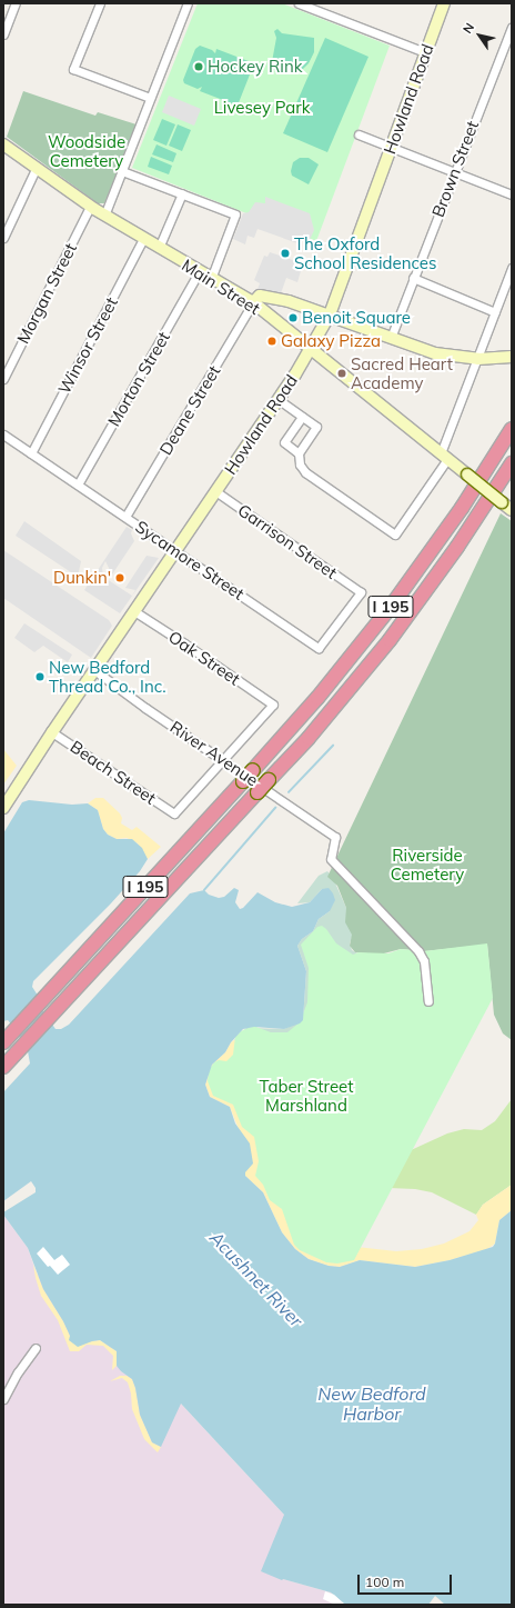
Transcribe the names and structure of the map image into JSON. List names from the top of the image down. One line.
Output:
{"streets":{"highway":["I 195"],"main road":["Howland Road","Main Street"],"street":["Brown Street","Morgan Street","Winsor Street","Morton Street","Deane Street","Garrison Street","Sycamore Street","Oak Street","River Avenue","Beach Street"]},"crossings":[["Howland Road","Main Street"],["Howland Road","Garrison Street"],["Howland Road","Sycamore Street"],["Howland Road","Oak Street"],["Howland Road","River Avenue"],["Howland Road","Beach Street"],["Main Street","Morgan Street"],["Main Street","Winsor Street"],["Main Street","Morton Street"],["Main Street","Deane Street"],["Winsor Street","Sycamore Street"],["Morton Street","Sycamore Street"],["Deane Street","Sycamore Street"],["Garrison Street","Sycamore Street"],["Oak Street","River Avenue"],["Oak Street","Beach Street"],["River Avenue","Beach Street"]],"water":["Acushnet River","New Bedford Harbor"],"parks":["Livesey Park","Woodside Cemetery","Riverside Cemetery","Taber Street Marshland"],"places":["Hockey Rink","The Oxford School Residences","Benoit Square","Galaxy Pizza","Sacred Heart Academy","Dunkin'","New Bedford Thread Co., Inc."],"scale_bar":"100 m","north":"top left"}
